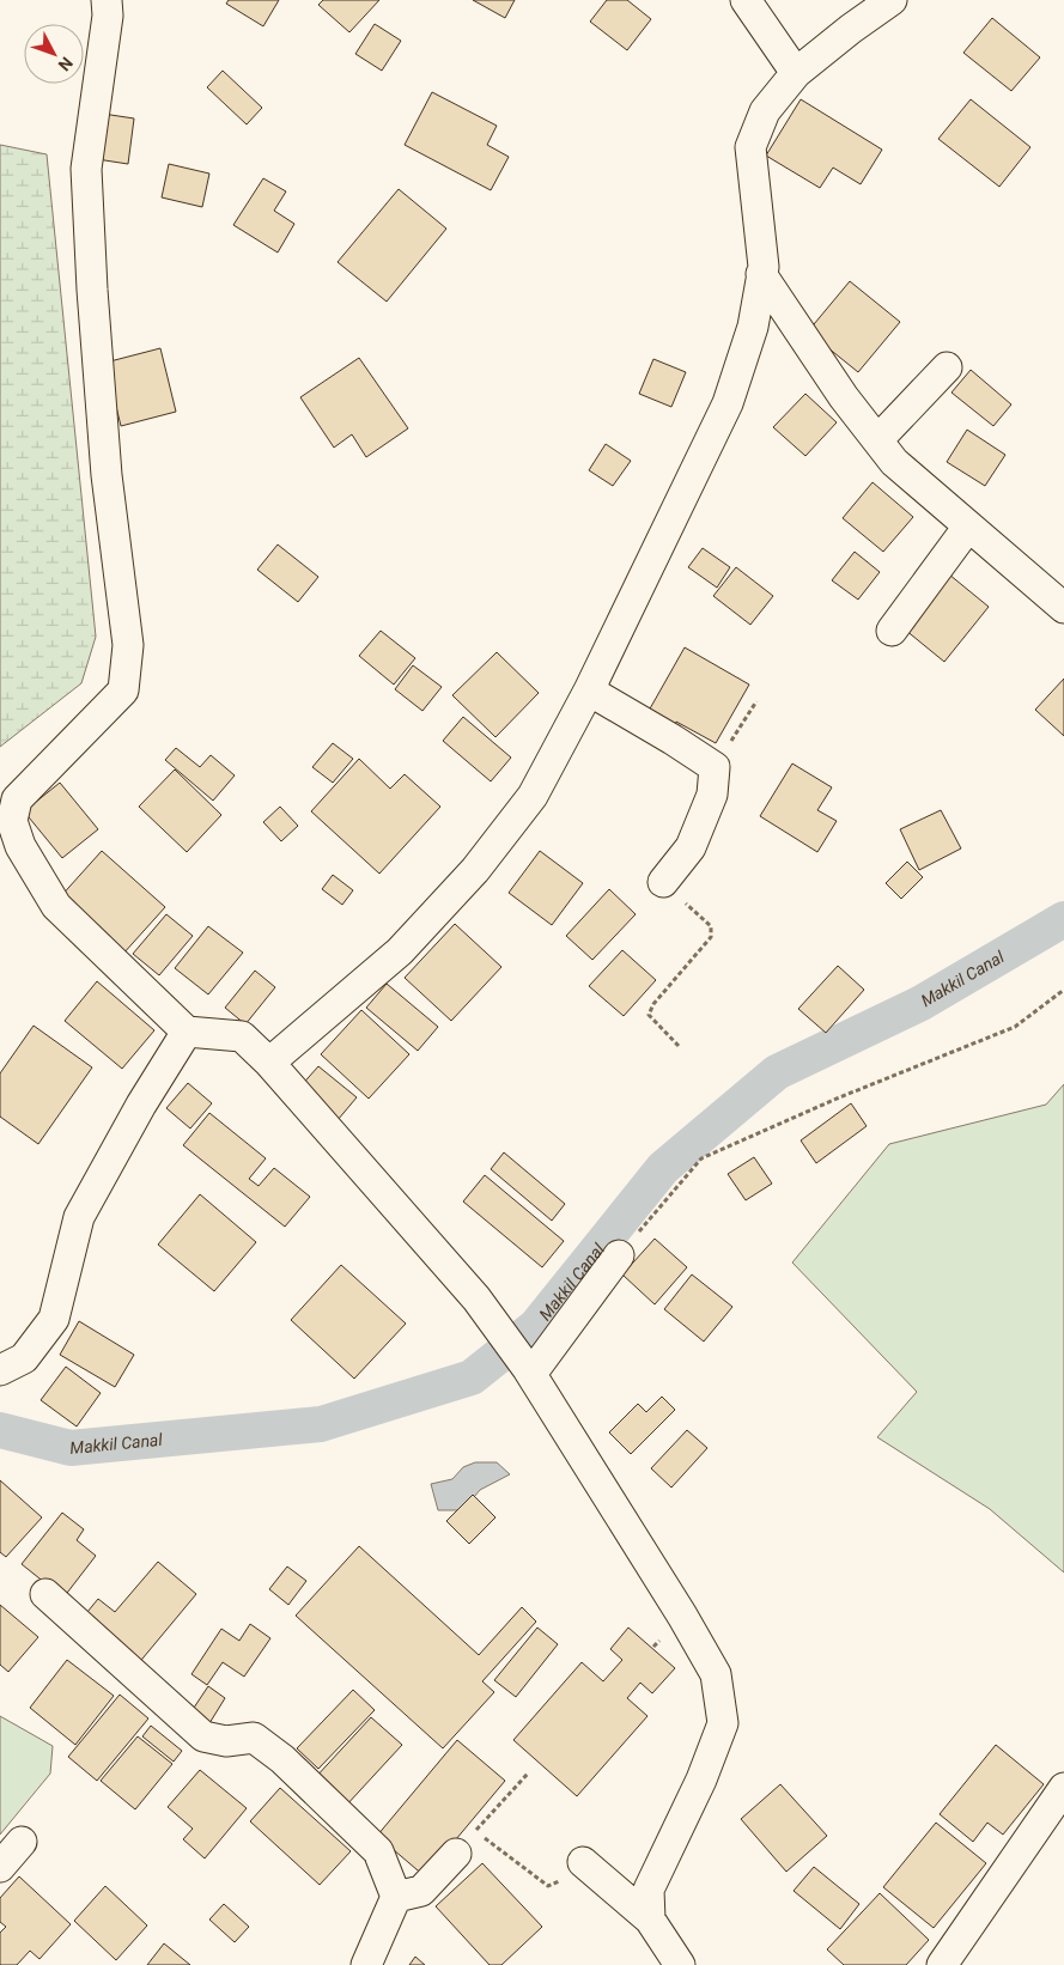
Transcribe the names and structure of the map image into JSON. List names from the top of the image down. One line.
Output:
{"water":["Makkil Canal"],"north":"bottom right"}
